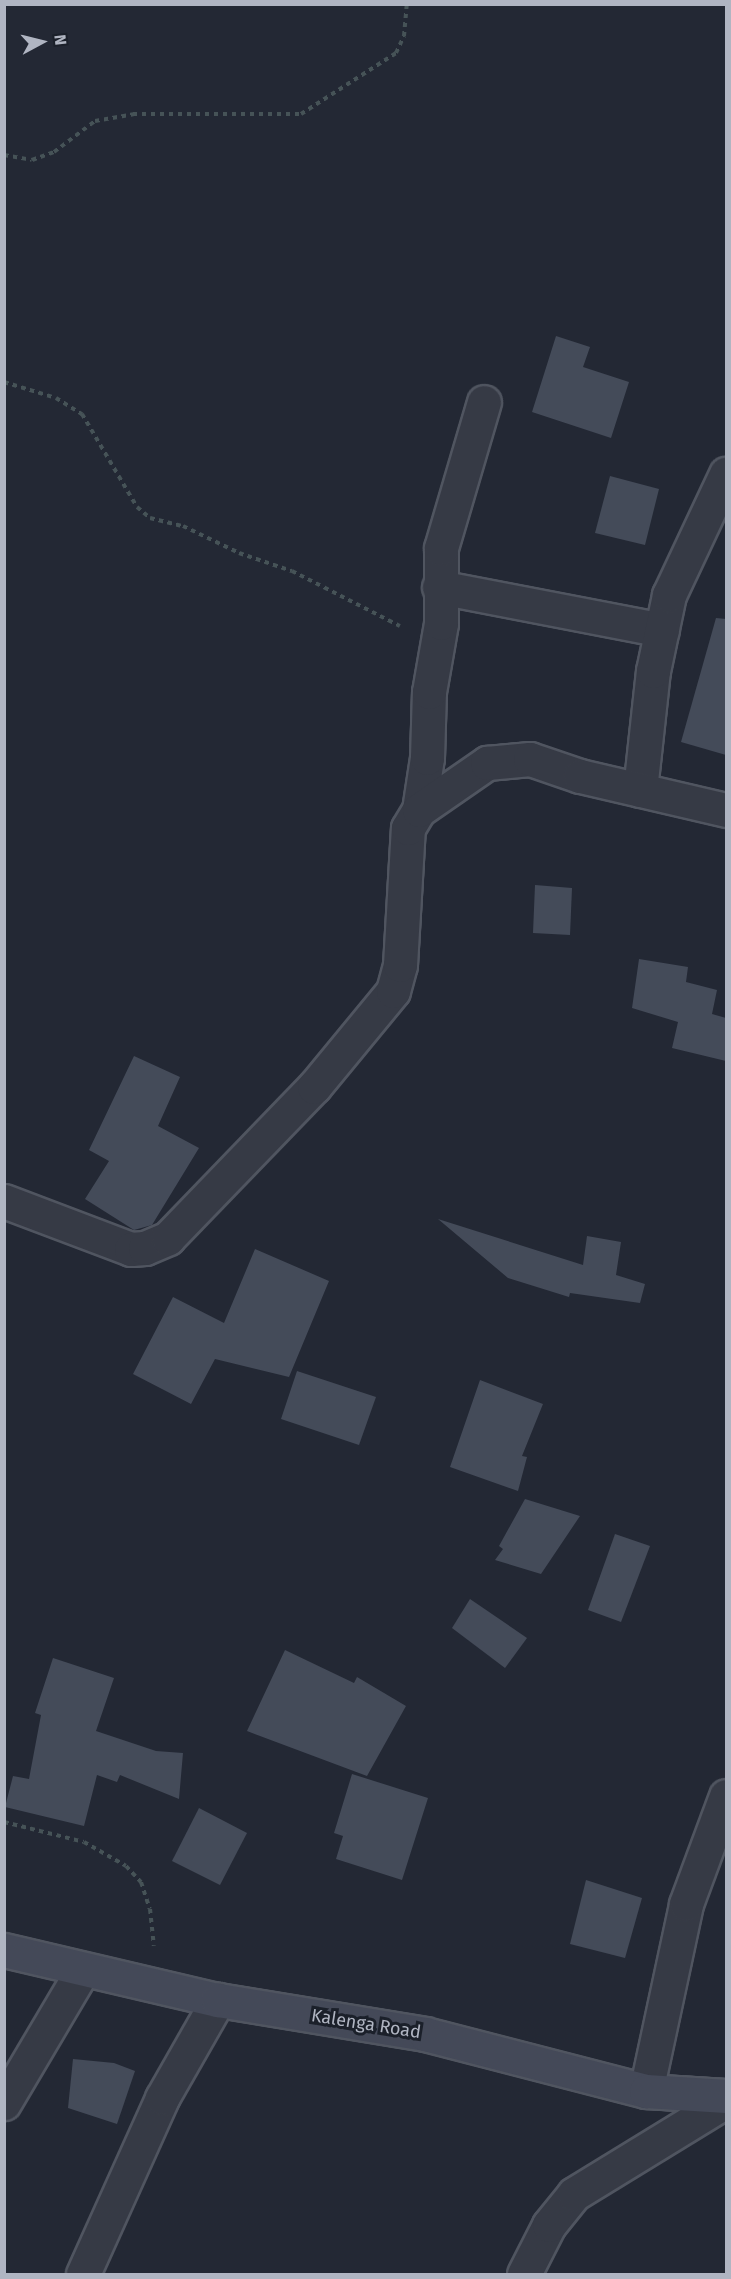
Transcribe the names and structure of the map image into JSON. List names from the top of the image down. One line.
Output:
{"streets":{"main road":["Kalenga Road"]},"north":"right"}
